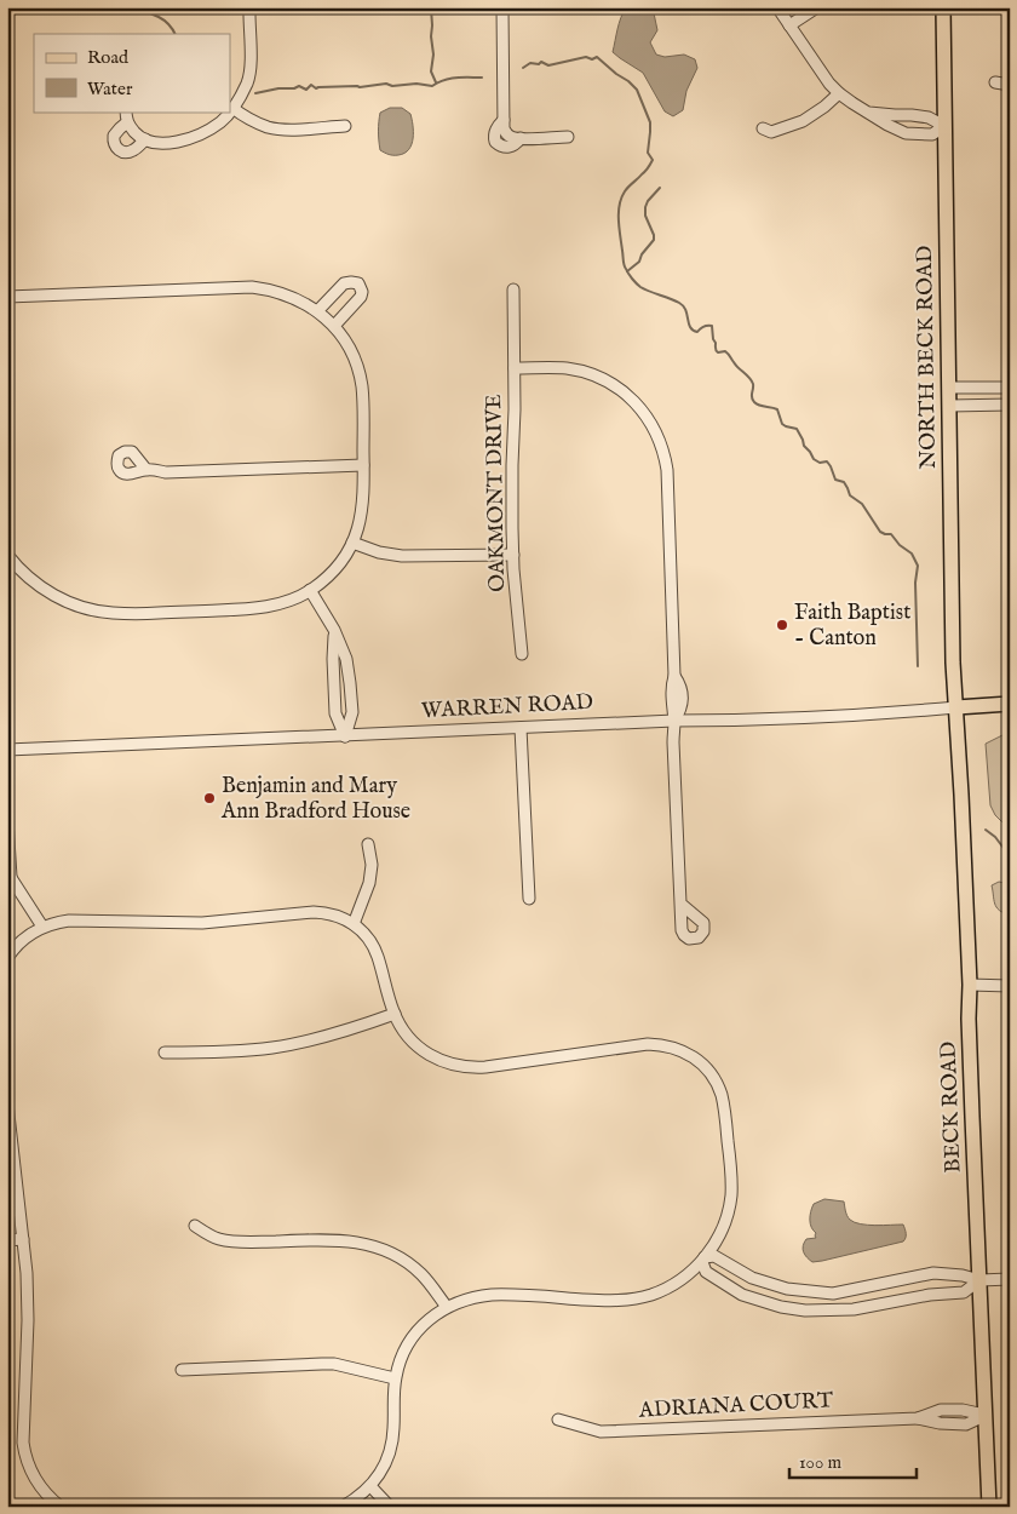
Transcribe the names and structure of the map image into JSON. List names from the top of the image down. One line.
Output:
{"streets":{"main road":["NORTH BECK ROAD","WARREN ROAD","BECK ROAD"],"street":["OAKMONT DRIVE","ADRIANA COURT"]},"crossings":[["NORTH BECK ROAD","WARREN ROAD"],["NORTH BECK ROAD","BECK ROAD"],["WARREN ROAD","BECK ROAD"],["BECK ROAD","ADRIANA COURT"]],"places":["Faith Baptist - Canton","Benjamin and Mary Ann Bradford House"],"legend":["Road","Water"],"scale_bar":"100 m"}
